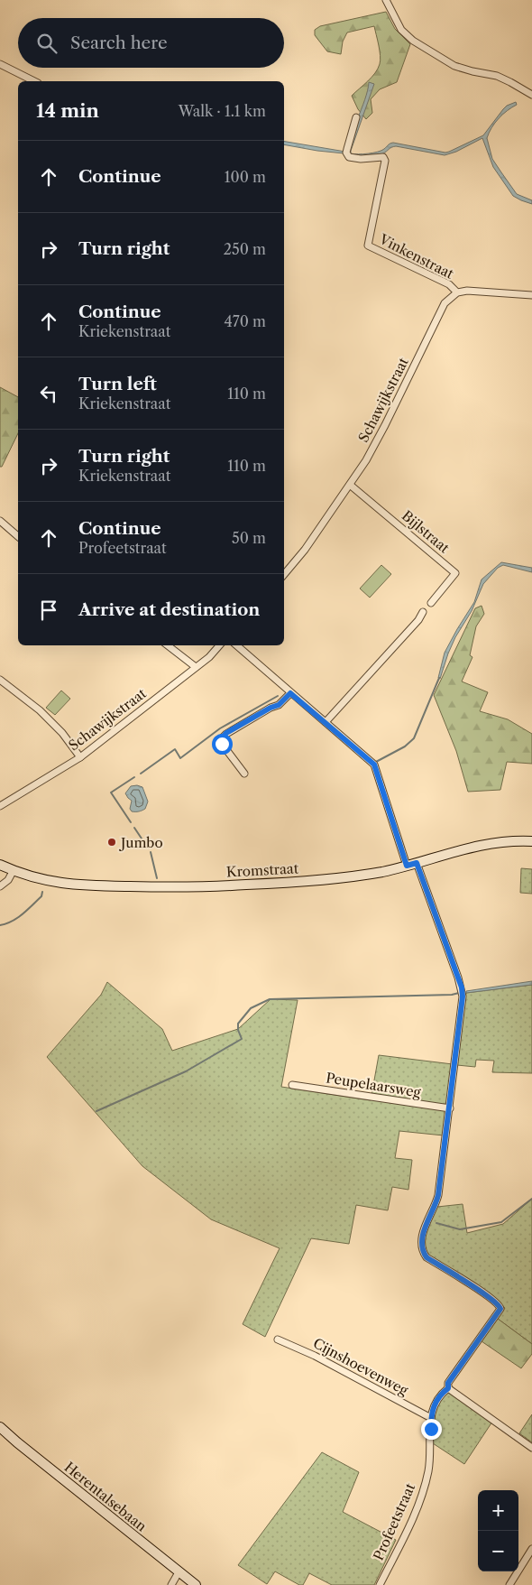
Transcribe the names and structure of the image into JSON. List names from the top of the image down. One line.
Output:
{"streets":{"main road":["Kromstraat","Herentalsebaan"],"street":["Vinkenstraat","Schawijkstraat","Bijlstraat","Peupelaarsweg","Cijnshoevenweg","Profeetstraat"]},"crossings":[["Vinkenstraat","Schawijkstraat"],["Schawijkstraat","Bijlstraat"],["Peupelaarsweg","Profeetstraat"],["Cijnshoevenweg","Profeetstraat"]],"places":["Jumbo"],"page":{"search":"Search here","heading":["14 min","Walk · 1.1 km"],"list":[["Continue","100 m"],["Turn right","250 m"],["Continue","Kriekenstraat","470 m"],["Turn left","Kriekenstraat","110 m"],["Turn right","Kriekenstraat","110 m"],["Continue","Profeetstraat","50 m"],"Arrive at destination"],"map_buttons":["+","−"]}}
